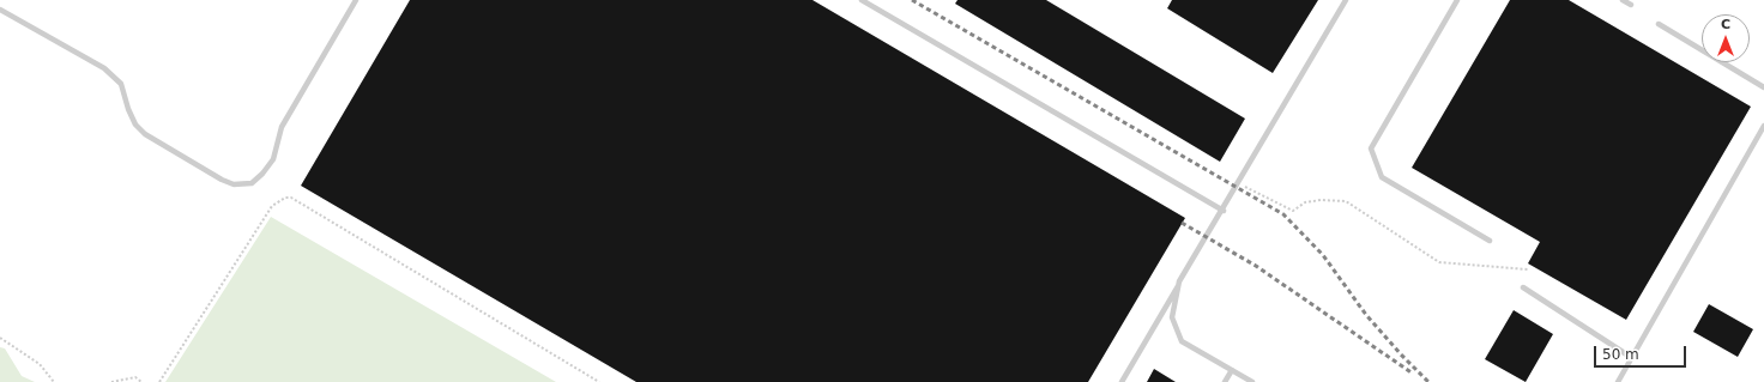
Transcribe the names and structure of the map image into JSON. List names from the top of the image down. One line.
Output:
{"scale_bar":"50 m","north":"top"}
